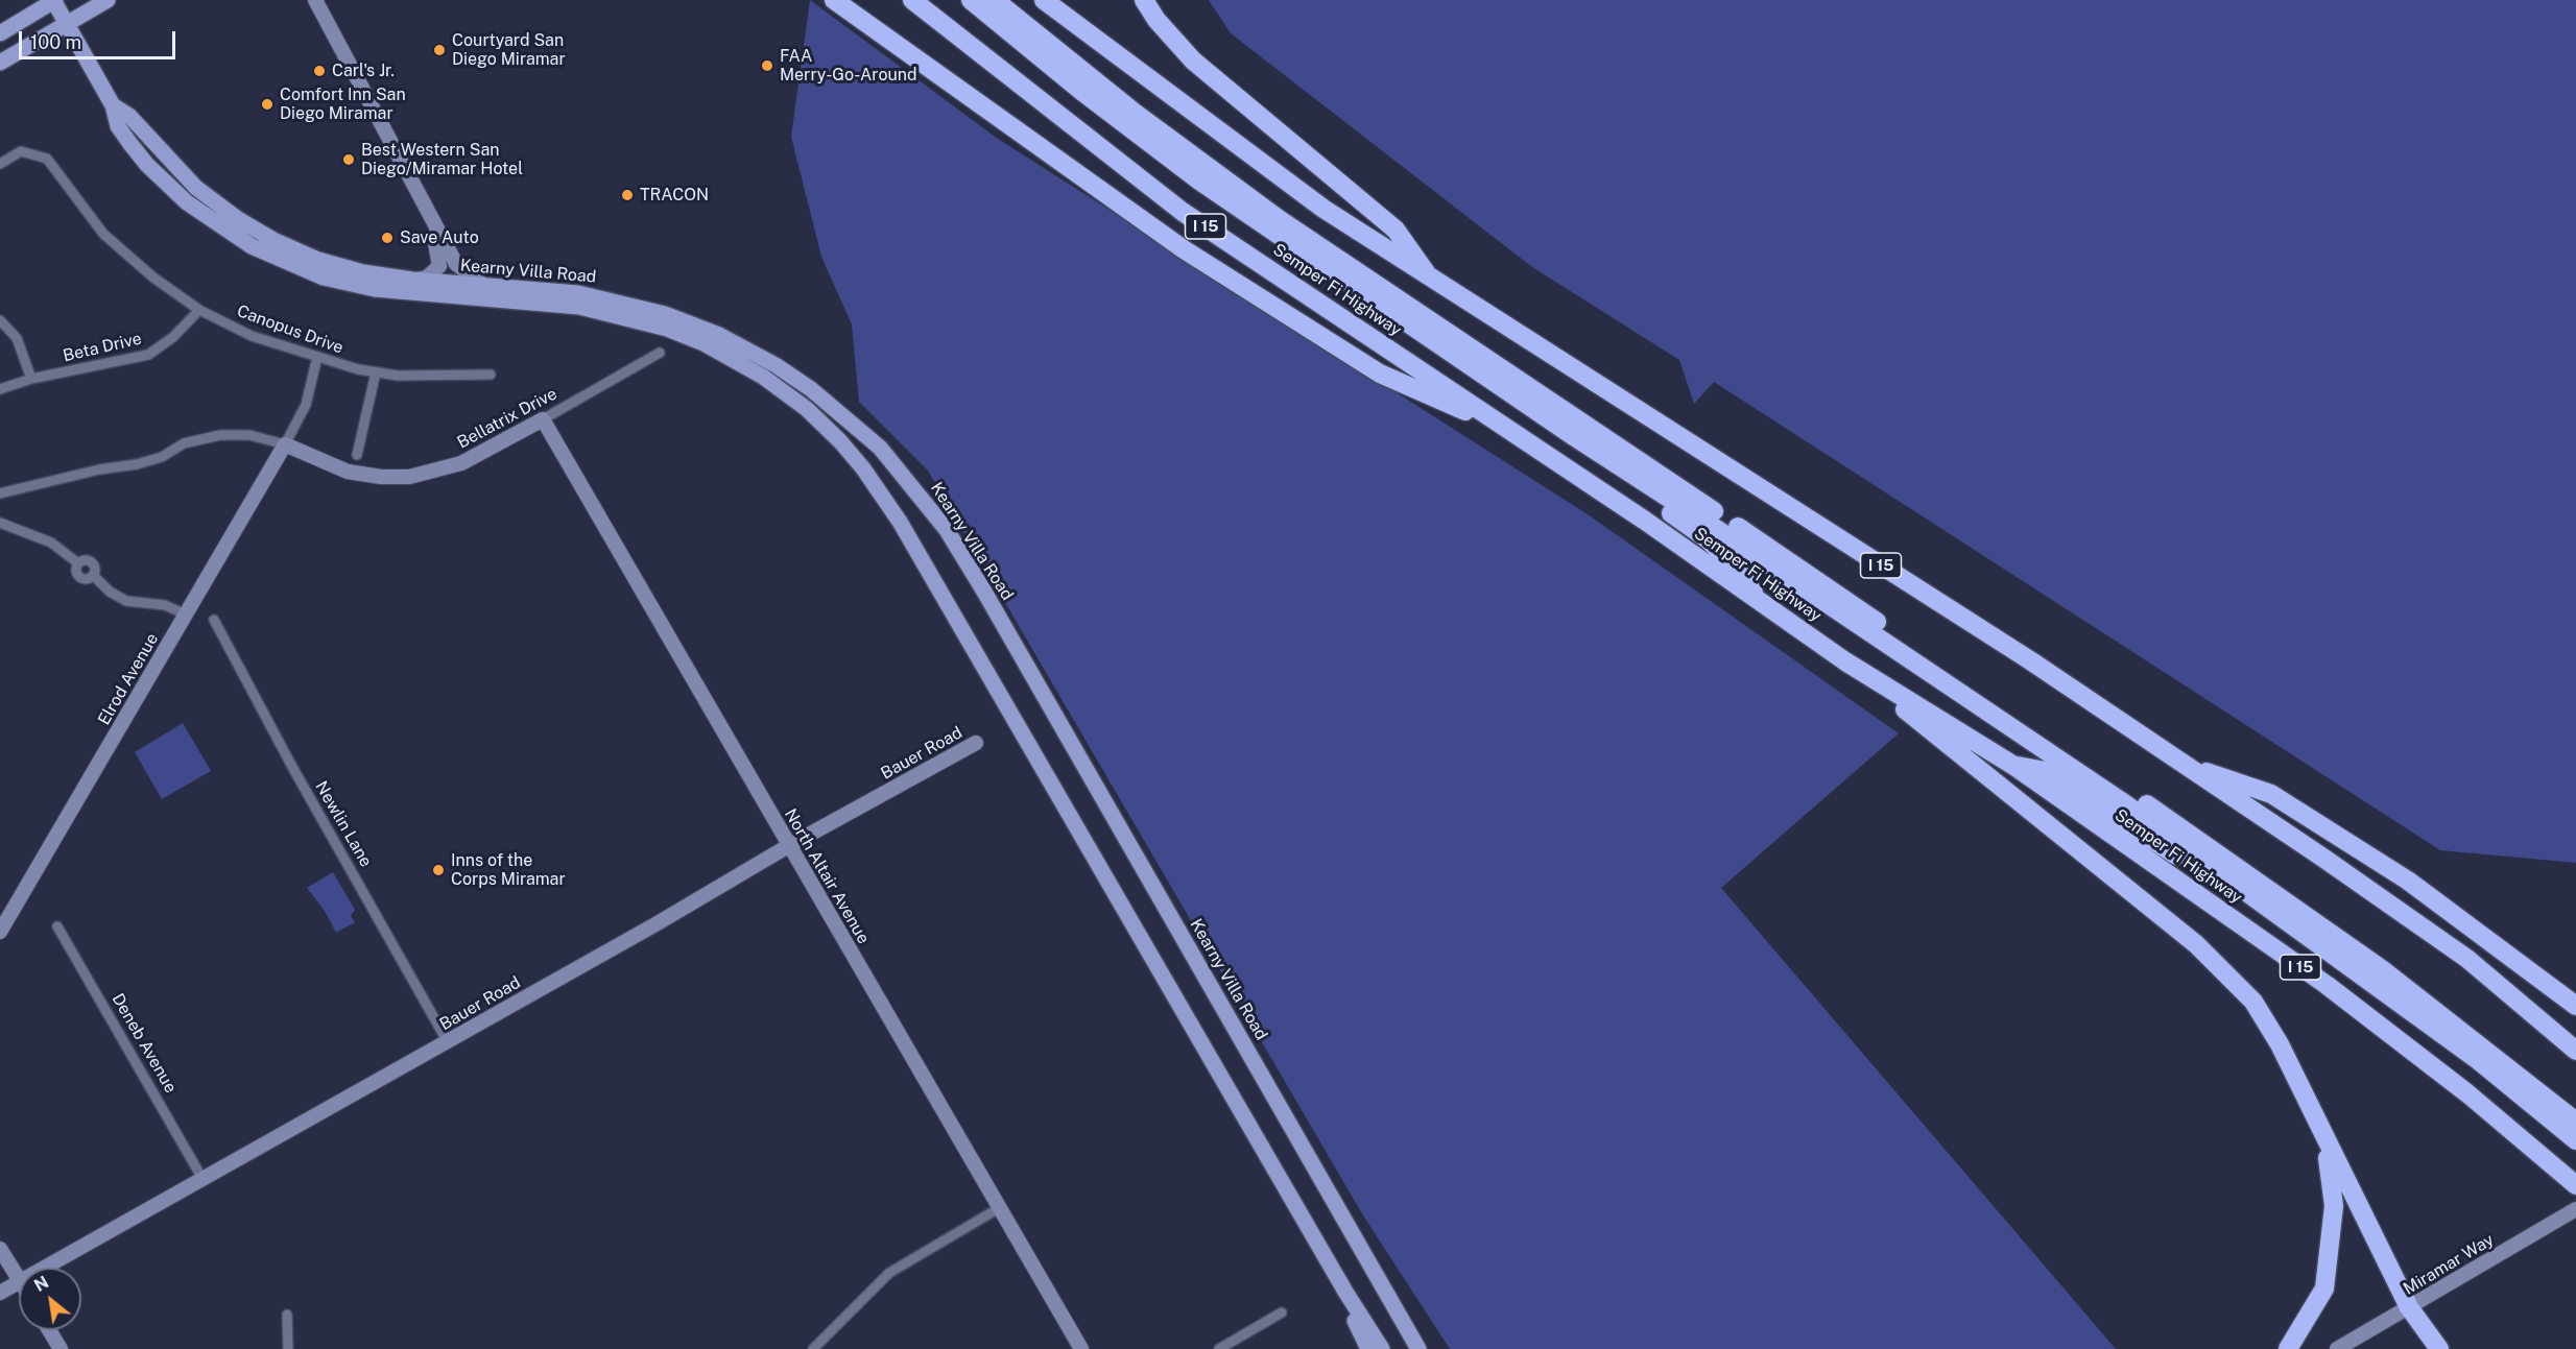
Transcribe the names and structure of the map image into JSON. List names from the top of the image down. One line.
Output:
{"streets":{"highway":["I 15","Semper Fi Highway"],"main road":["Kearny Villa Road"],"street":["Canopus Drive","Beta Drive","Bellatrix Drive","Elrod Avenue","Bauer Road","Newlin Lane","North Altair Avenue","Deneb Avenue","Miramar Way"]},"crossings":[["Canopus Drive","Beta Drive"],["Bellatrix Drive","Elrod Avenue"],["Bellatrix Drive","North Altair Avenue"],["Bauer Road","Newlin Lane"],["Bauer Road","North Altair Avenue"],["Bauer Road","Deneb Avenue"]],"places":["Courtyard San Diego Miramar","FAA Merry-Go-Around","Carl's Jr.","Comfort Inn San Diego Miramar","Best Western San Diego/Miramar Hotel","TRACON","Save Auto","Inns of the Corps Miramar"],"scale_bar":"100 m","north":"top left"}
